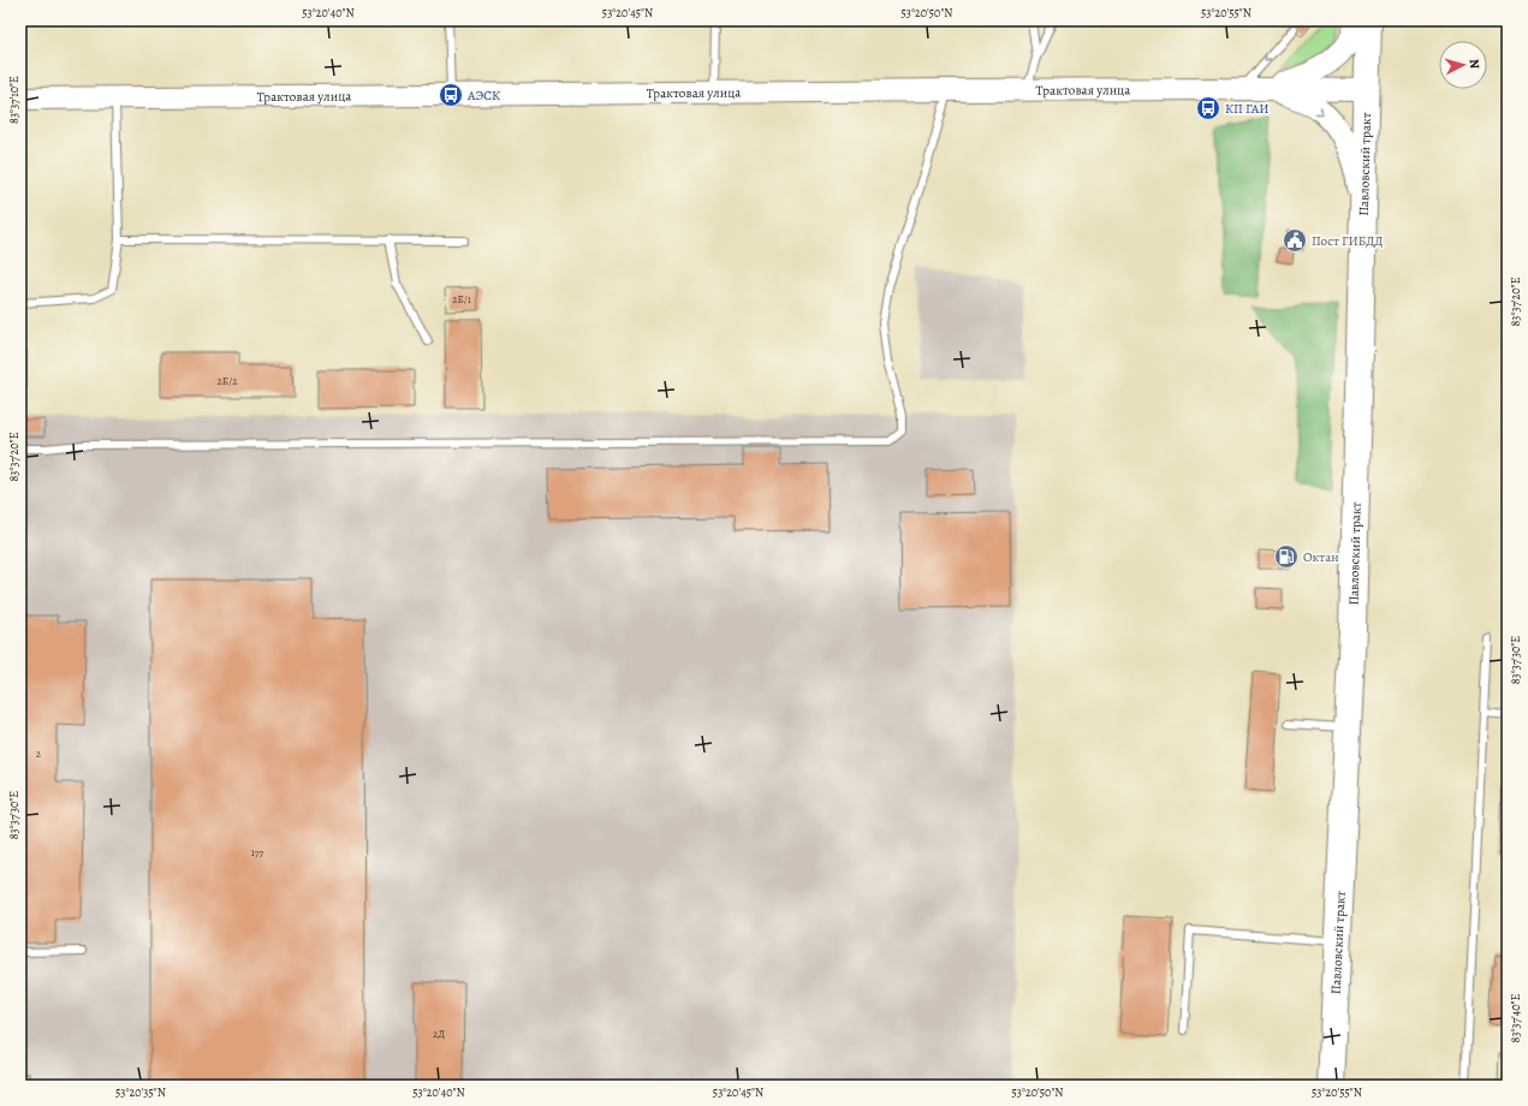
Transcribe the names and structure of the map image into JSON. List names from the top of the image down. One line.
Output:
{"streets":{"highway":["Павловский тракт"],"main road":["Трактовая улица"]},"crossings":[["Трактовая улица","Павловский тракт"]],"places":{"bus stop":["АЭСК","КП ГАИ"],"public building":["Пост ГИБДД"],"fuel station":["Октан"]},"house_numbers":["2Б/1","2Б/2","2","177","2Д"],"north":"right","coordinates":["53°20'40\"N","53°20'45\"N","53°20'50\"N","53°20'55\"N","83°37'10\"E","83°37'20\"E","83°37'30\"E","83°37'40\"E","53°20'35\"N"]}
